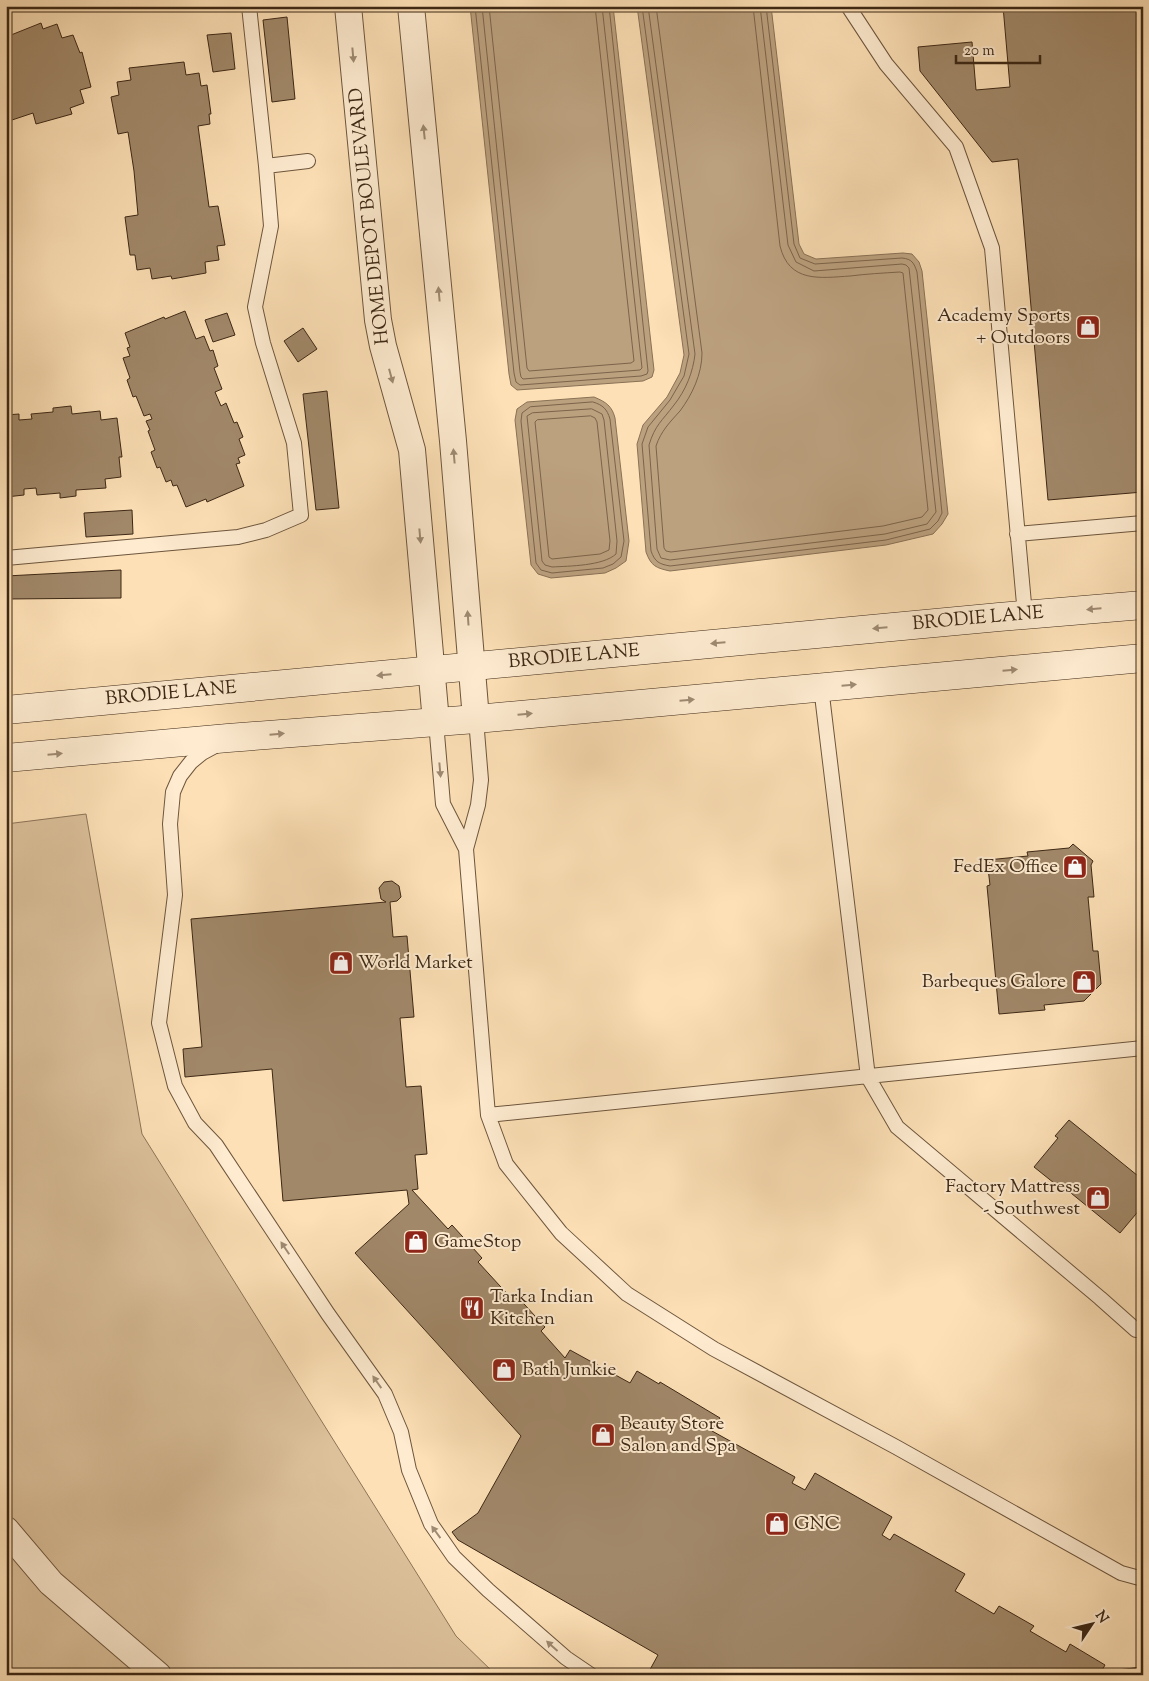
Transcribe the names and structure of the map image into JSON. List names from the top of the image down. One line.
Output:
{"streets":{"main road":["BRODIE LANE"],"street":["HOME DEPOT BOULEVARD"]},"crossings":[["HOME DEPOT BOULEVARD","BRODIE LANE"]],"places":{"shop":["Academy Sports + Outdoors","FedEx Office","World Market","Barbeques Galore","Factory Mattress - Southwest","GameStop","Bath Junkie","Beauty Store Salon and Spa","GNC"],"restaurant":["Tarka Indian Kitchen"]},"scale_bar":"20 m","north":"top right"}
